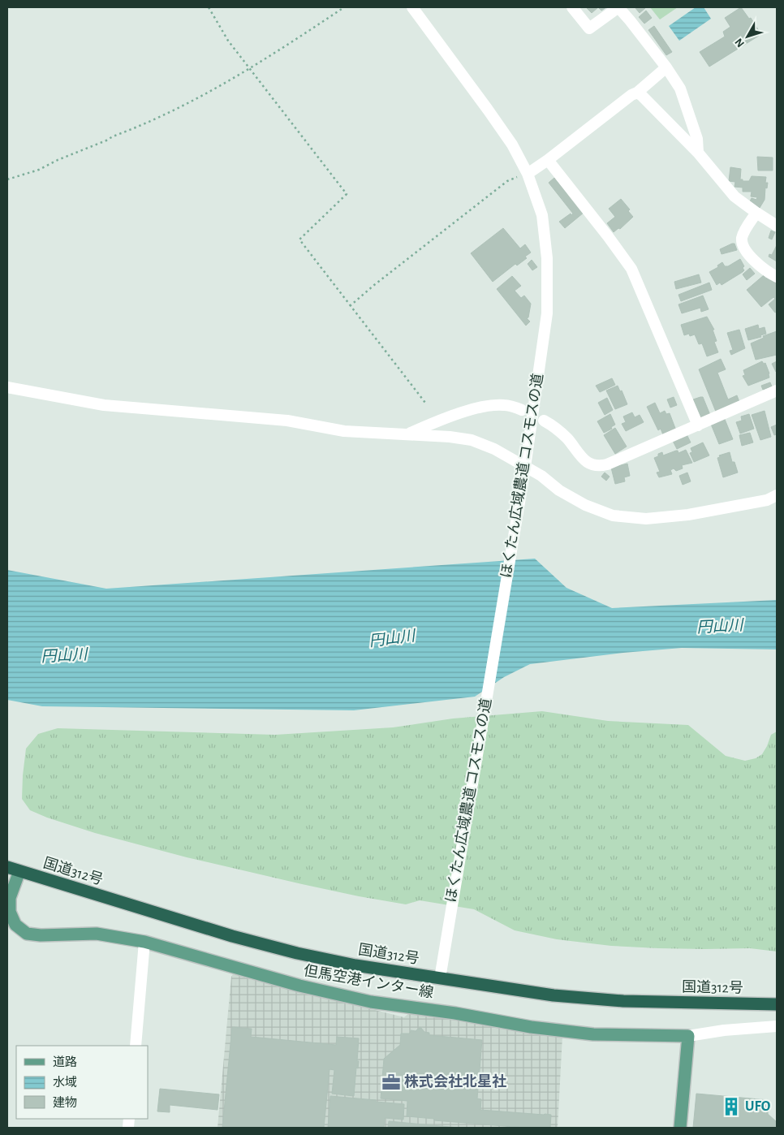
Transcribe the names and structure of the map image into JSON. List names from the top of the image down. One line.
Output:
{"streets":{"highway":["国道312号"],"main road":["但馬空港インター線"],"street":["ほくたん広域農道 コスモスの道"]},"crossings":[["ほくたん広域農道 コスモスの道","国道312号"],["国道312号","但馬空港インター線"]],"water":["円山川"],"places":{"office":["株式会社北星社"],"building":["UFO"]},"legend":["道路","水域","建物"],"north":"bottom left"}
